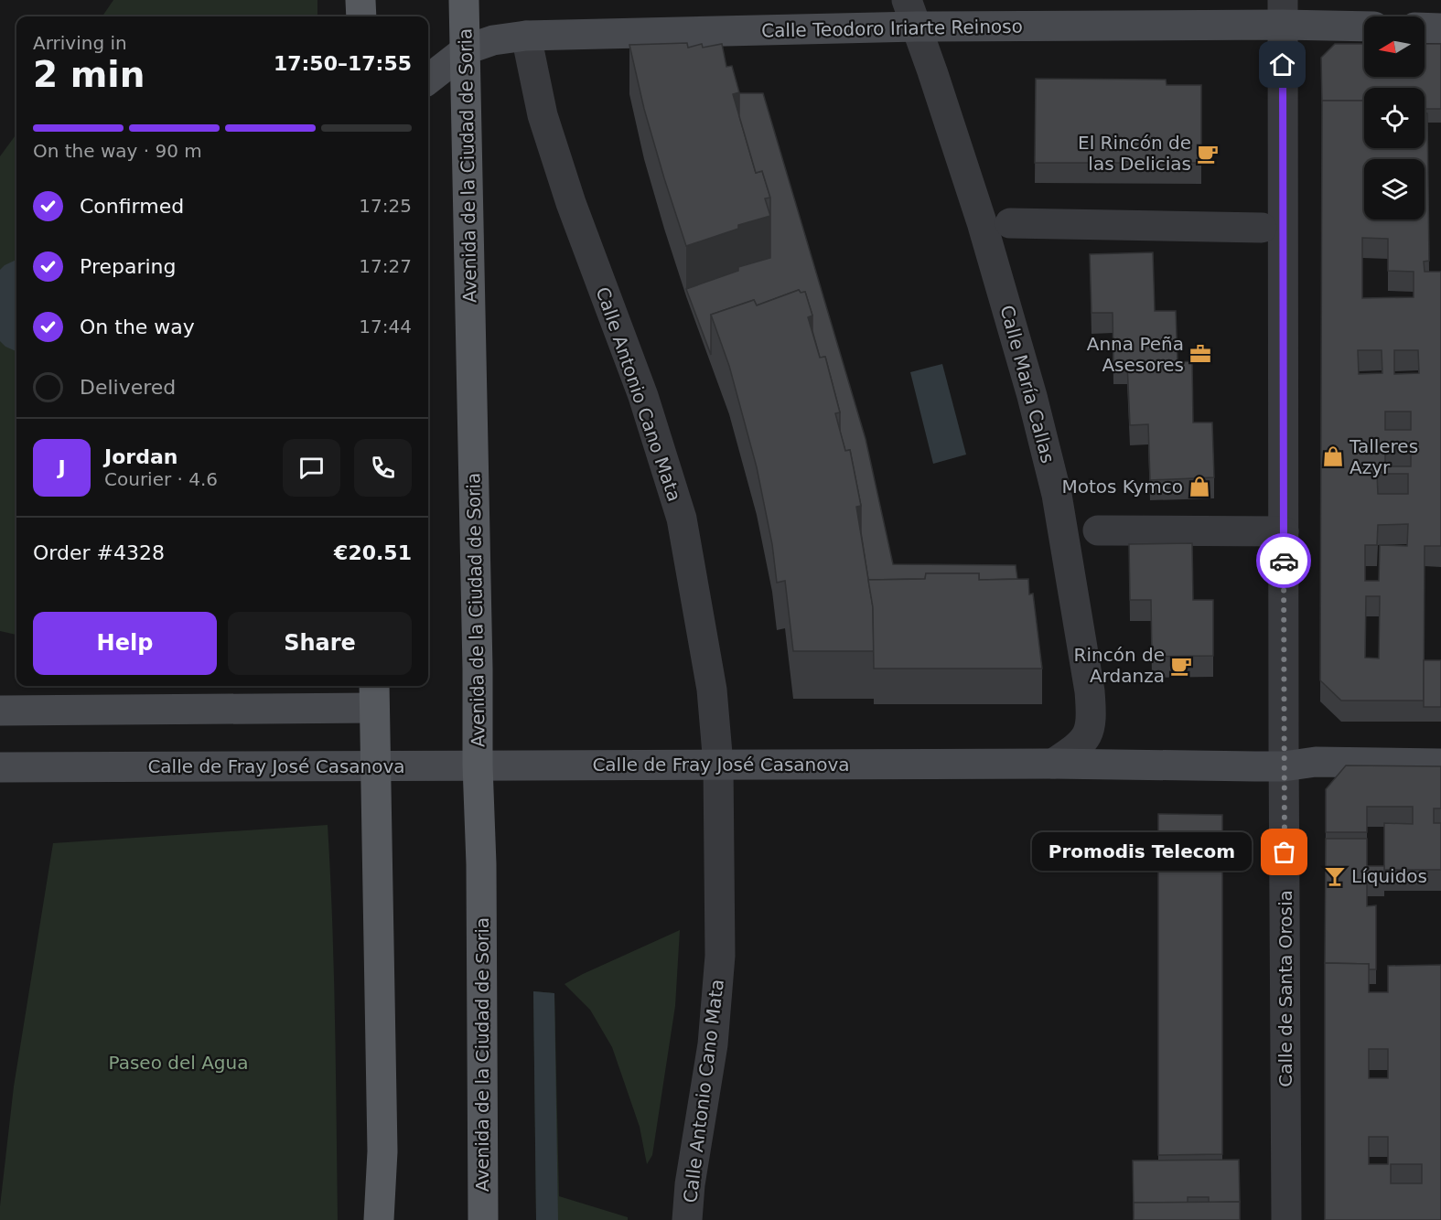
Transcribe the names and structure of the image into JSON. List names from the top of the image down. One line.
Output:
{"streets":{"main road":["Avenida de la Ciudad de Soria"],"street":["Calle Teodoro Iriarte Reinoso","Calle María Callas","Calle Antonio Cano Mata","Calle de Fray José Casanova","Calle de Santa Orosia"]},"crossings":[["Calle Teodoro Iriarte Reinoso","Avenida de la Ciudad de Soria"],["Calle Teodoro Iriarte Reinoso","Calle María Callas"],["Calle Teodoro Iriarte Reinoso","Calle Antonio Cano Mata"],["Calle Teodoro Iriarte Reinoso","Calle de Santa Orosia"],["Avenida de la Ciudad de Soria","Calle de Fray José Casanova"],["Calle María Callas","Calle de Fray José Casanova"],["Calle Antonio Cano Mata","Calle de Fray José Casanova"],["Calle de Fray José Casanova","Calle de Santa Orosia"]],"parks":["Paseo del Agua"],"places":{"cafe":["El Rincón de las Delicias","Rincón de Ardanza"],"office":["Anna Peña Asesores"],"shop":["Talleres Azyr","Motos Kymco"],"other":["Promodis Telecom"],"bar":["Líquidos"]},"north":"left","page":{"heading":["2 min","Arriving in","17:50–17:55"],"panel":["Jordan","Courier · 4.6","Order #4328","€20.51"],"bar":"On the way · 90 m","list":[["Confirmed","17:25"],["Preparing","17:27"],["On the way","17:44"],"Delivered"],"round":"J","buttons":["Help","Share"],"bubble":"Promodis Telecom"}}
